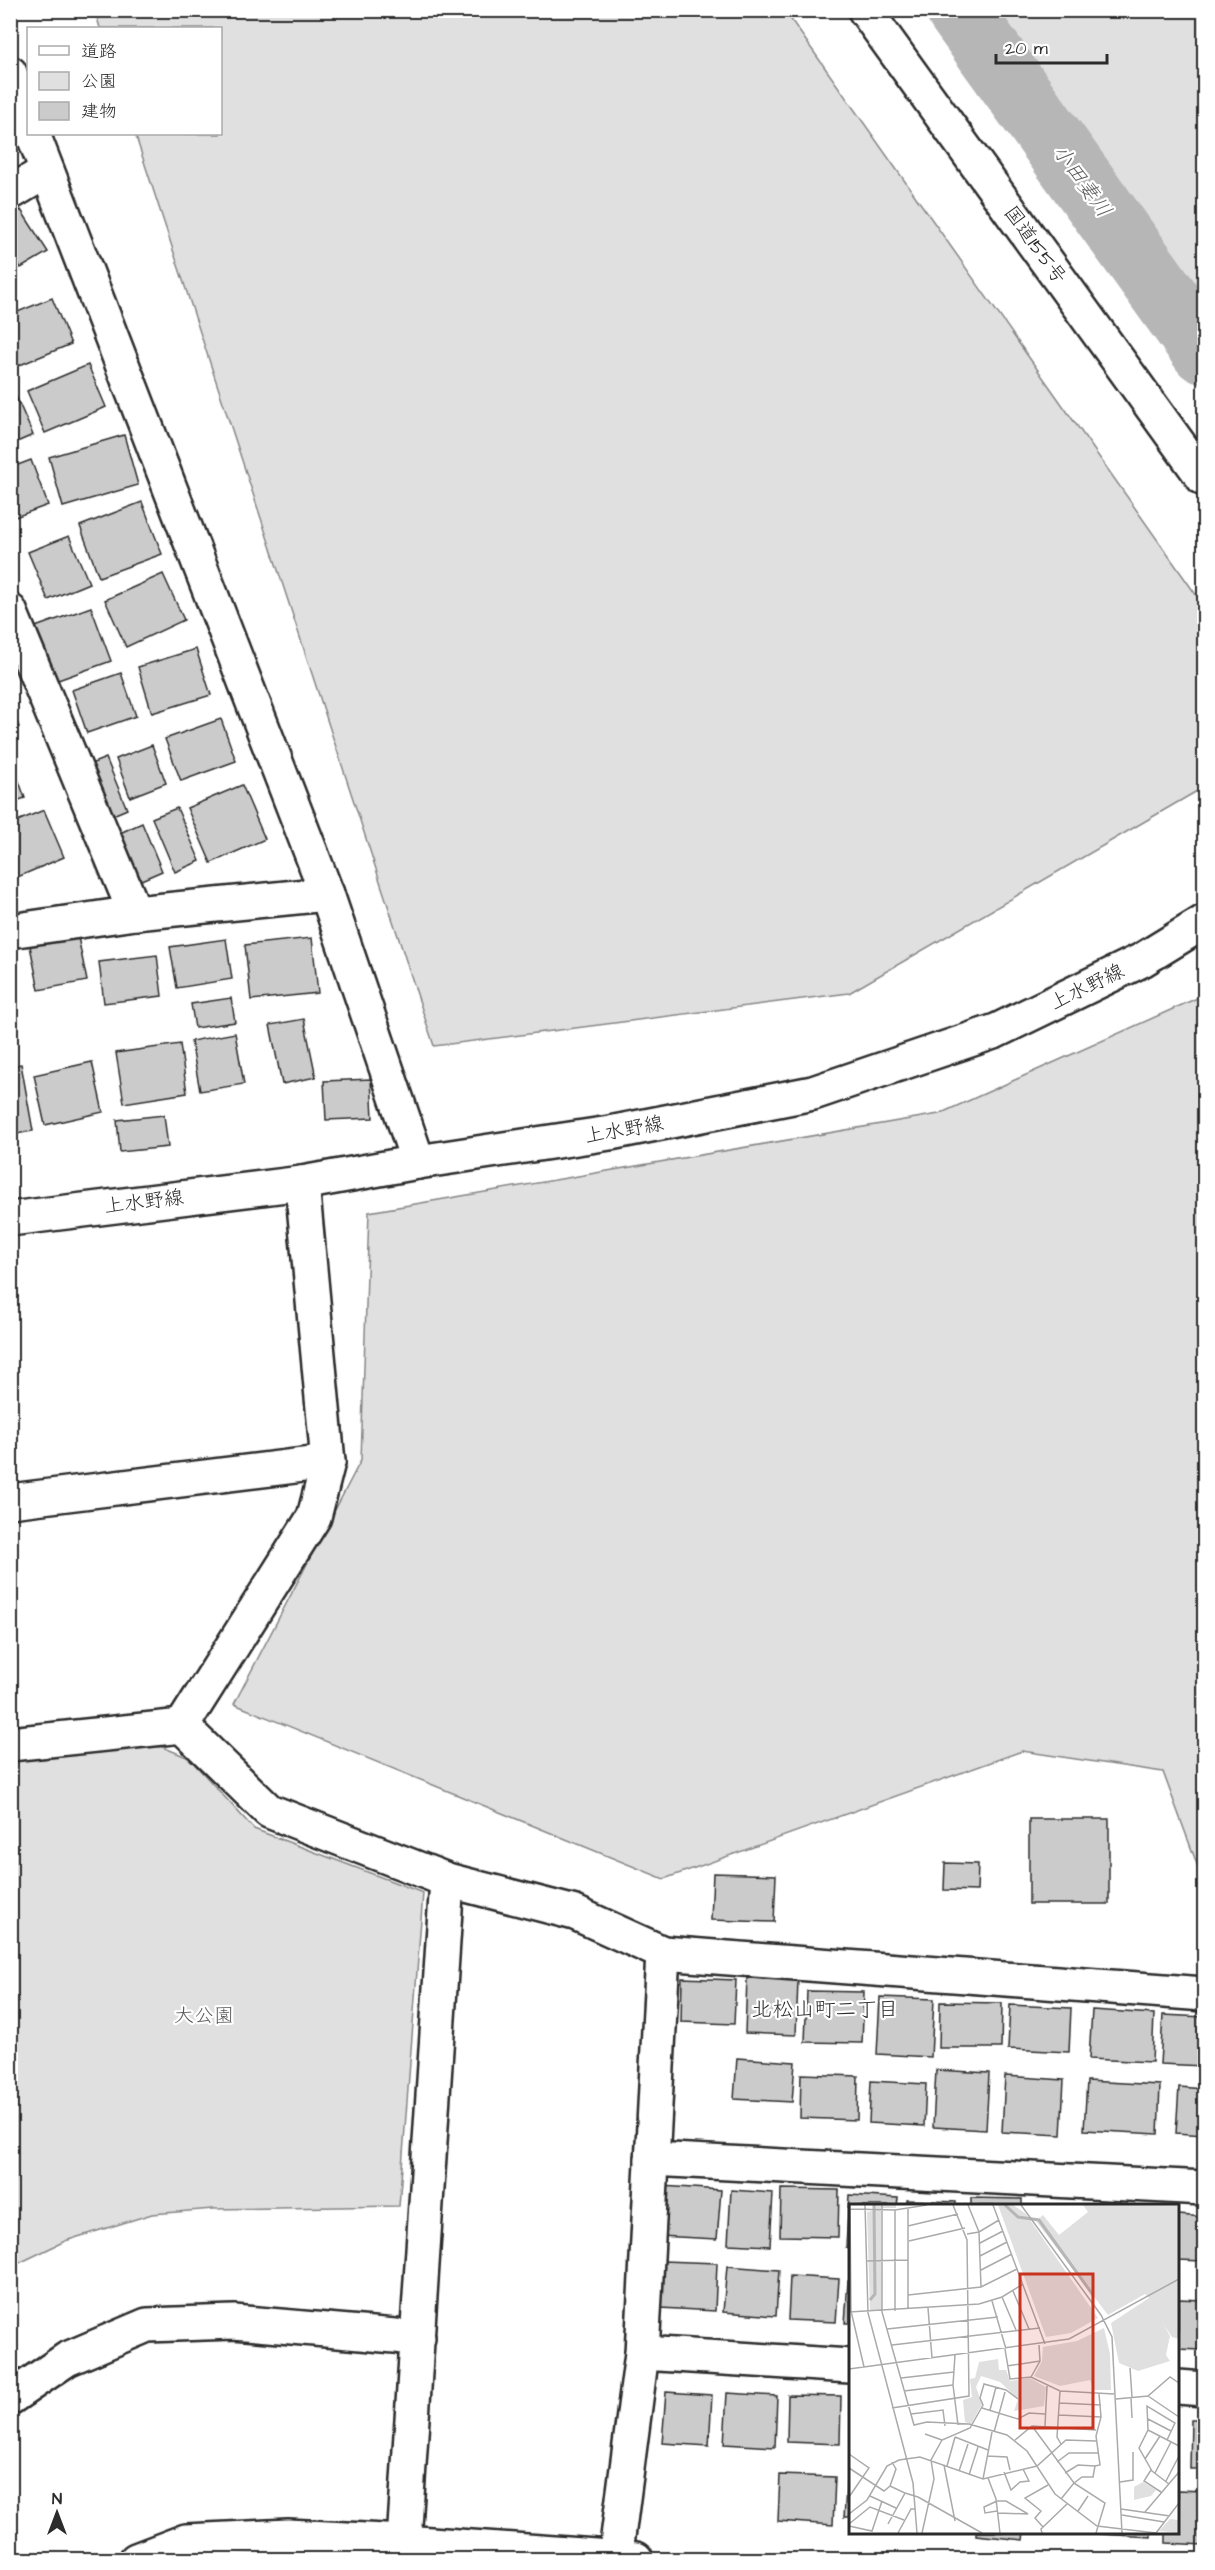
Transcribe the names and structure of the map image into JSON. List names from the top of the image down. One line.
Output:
{"streets":{"main road":["国道155号","上水野線"]},"districts":["北松山町二丁目"],"water":["小田妻川"],"parks":["大公園"],"legend":["道路","公園","建物"],"scale_bar":"20 m","north":"top"}
